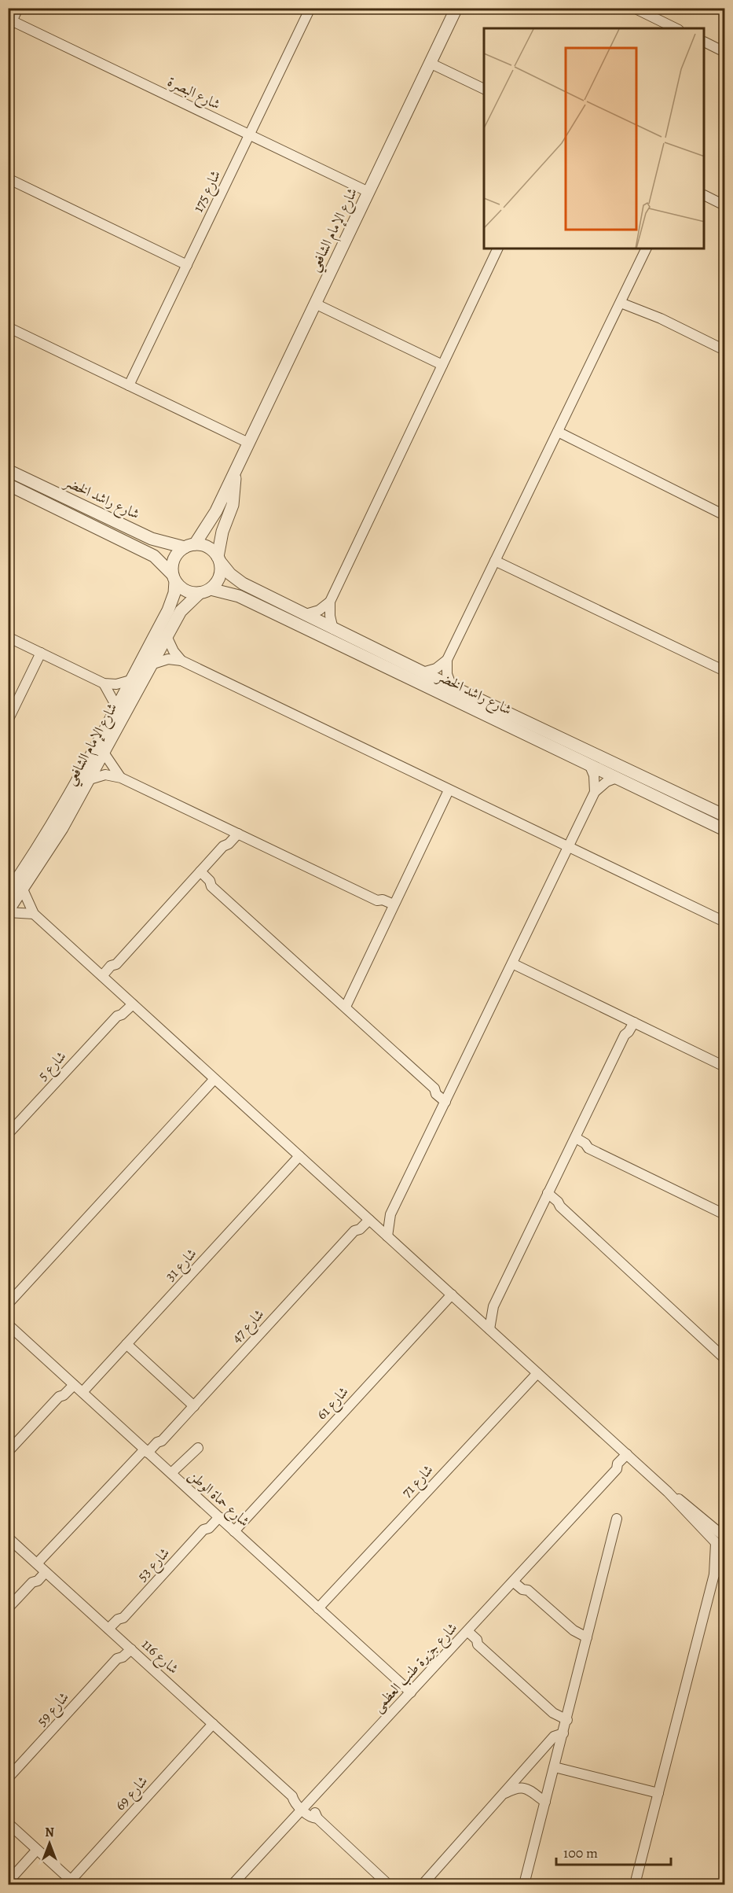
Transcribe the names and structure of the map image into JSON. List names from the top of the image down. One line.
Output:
{"streets":{"street":["شارع البصرة","شارع 175","شارع الإمام الشافعي","شارع راشد الخضر","شارع 5","شارع 31","شارع 47","شارع 61","شارع 71","شارع حماة الوطن","شارع 53","شارع 116","شارع جزيرة طنب العظمى","شارع 59","شارع 69"]},"crossings":[["شارع البصرة","شارع 175"],["شارع البصرة","شارع الإمام الشافعي"],["شارع الإمام الشافعي","شارع راشد الخضر"],["شارع 31","شارع حماة الوطن"],["شارع 47","شارع حماة الوطن"],["شارع 47","شارع 116"],["شارع 61","شارع حماة الوطن"],["شارع 71","شارع حماة الوطن"],["شارع حماة الوطن","شارع 53"],["شارع حماة الوطن","شارع جزيرة طنب العظمى"],["شارع 53","شارع 116"],["شارع 116","شارع جزيرة طنب العظمى"],["شارع 116","شارع 59"],["شارع 116","شارع 69"]],"scale_bar":"100 m","north":"top"}
